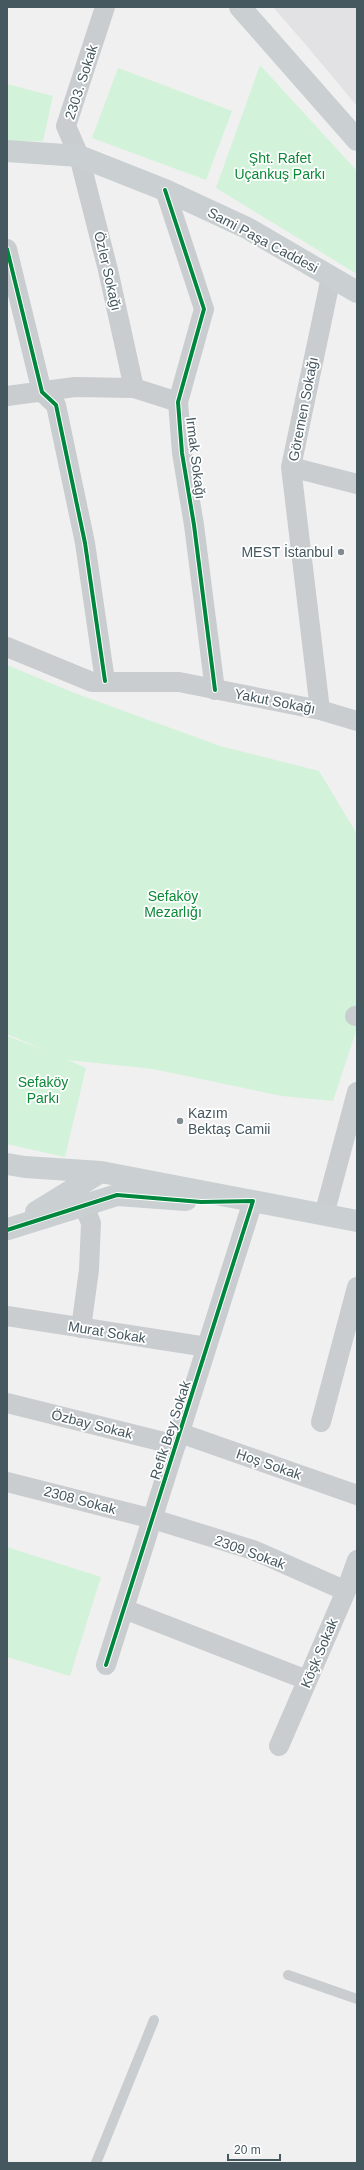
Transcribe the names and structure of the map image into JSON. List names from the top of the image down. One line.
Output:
{"streets":{"street":["2303. Sokak","Sami Paşa Caddesi","Özler Sokağı","Göremen Sokağı","Irmak Sokağı","Yakut Sokağı","Murat Sokak","Özbay Sokak","Refik Bey Sokak","Hoş Sokak","2308 Sokak","2309 Sokak","Köşk Sokak"]},"crossings":[["2303. Sokak","Sami Paşa Caddesi"],["2303. Sokak","Özler Sokağı"],["Sami Paşa Caddesi","Özler Sokağı"],["Sami Paşa Caddesi","Göremen Sokağı"],["Sami Paşa Caddesi","Irmak Sokağı"],["Göremen Sokağı","Yakut Sokağı"],["Irmak Sokağı","Yakut Sokağı"],["Murat Sokak","Refik Bey Sokak"],["Özbay Sokak","Refik Bey Sokak"],["Özbay Sokak","Hoş Sokak"],["Refik Bey Sokak","Hoş Sokak"],["Refik Bey Sokak","2308 Sokak"],["Refik Bey Sokak","2309 Sokak"],["2308 Sokak","2309 Sokak"],["2309 Sokak","Köşk Sokak"]],"parks":["Şht. Rafet Uçankuş Parkı","Sefaköy Mezarlığı","Sefaköy Parkı"],"places":["MEST İstanbul","Kazım Bektaş Camii"],"scale_bar":"20 m"}
